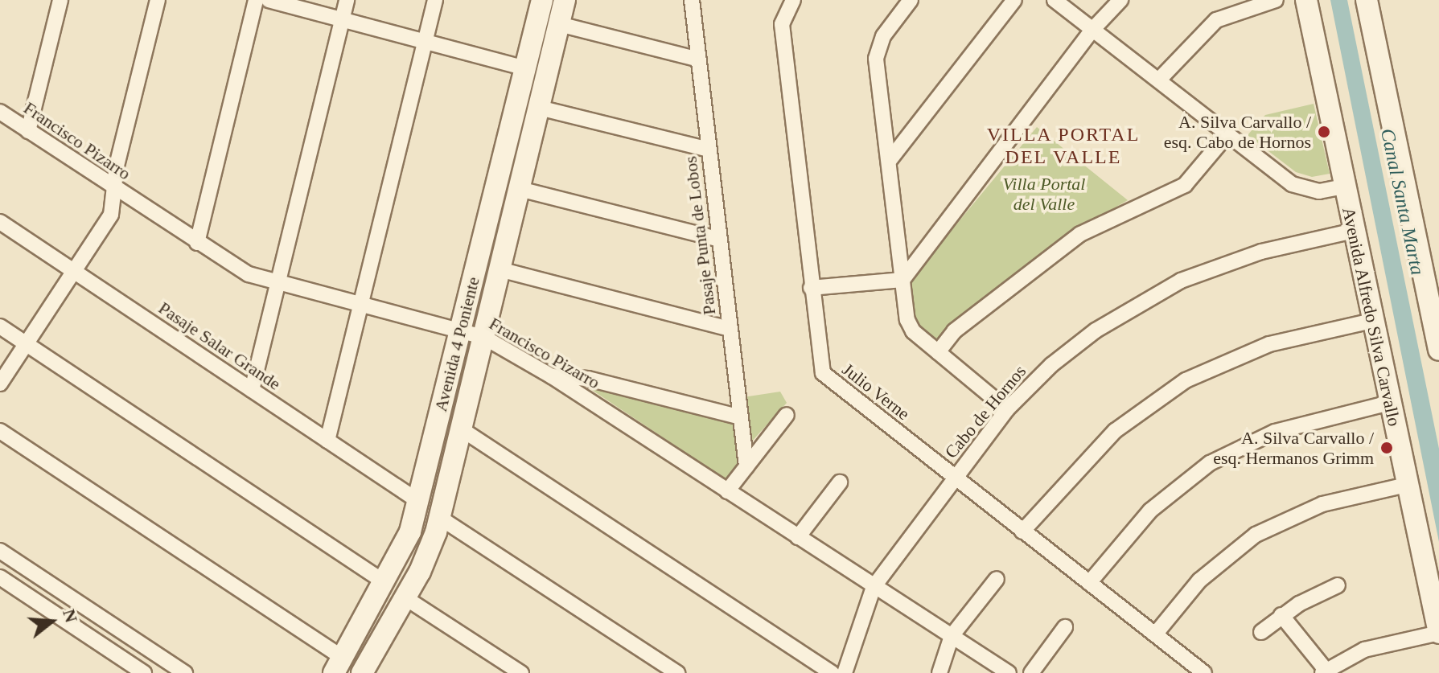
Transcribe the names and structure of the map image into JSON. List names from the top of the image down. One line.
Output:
{"streets":{"street":["Francisco Pizarro","Pasaje Punta de Lobos","Avenida Alfredo Silva Carvallo","Avenida 4 Poniente","Pasaje Salar Grande","Julio Verne","Cabo de Hornos"]},"crossings":[["Francisco Pizarro","Avenida 4 Poniente"],["Francisco Pizarro","Cabo de Hornos"],["Avenida Alfredo Silva Carvallo","Cabo de Hornos"],["Avenida 4 Poniente","Pasaje Salar Grande"],["Julio Verne","Cabo de Hornos"]],"districts":["VILLA PORTAL DEL VALLE"],"water":["Canal Santa Marta"],"parks":["Villa Portal del Valle"],"places":["A. Silva Carvallo / esq. Cabo de Hornos","A. Silva Carvallo / esq. Hermanos Grimm"],"north":"right"}
